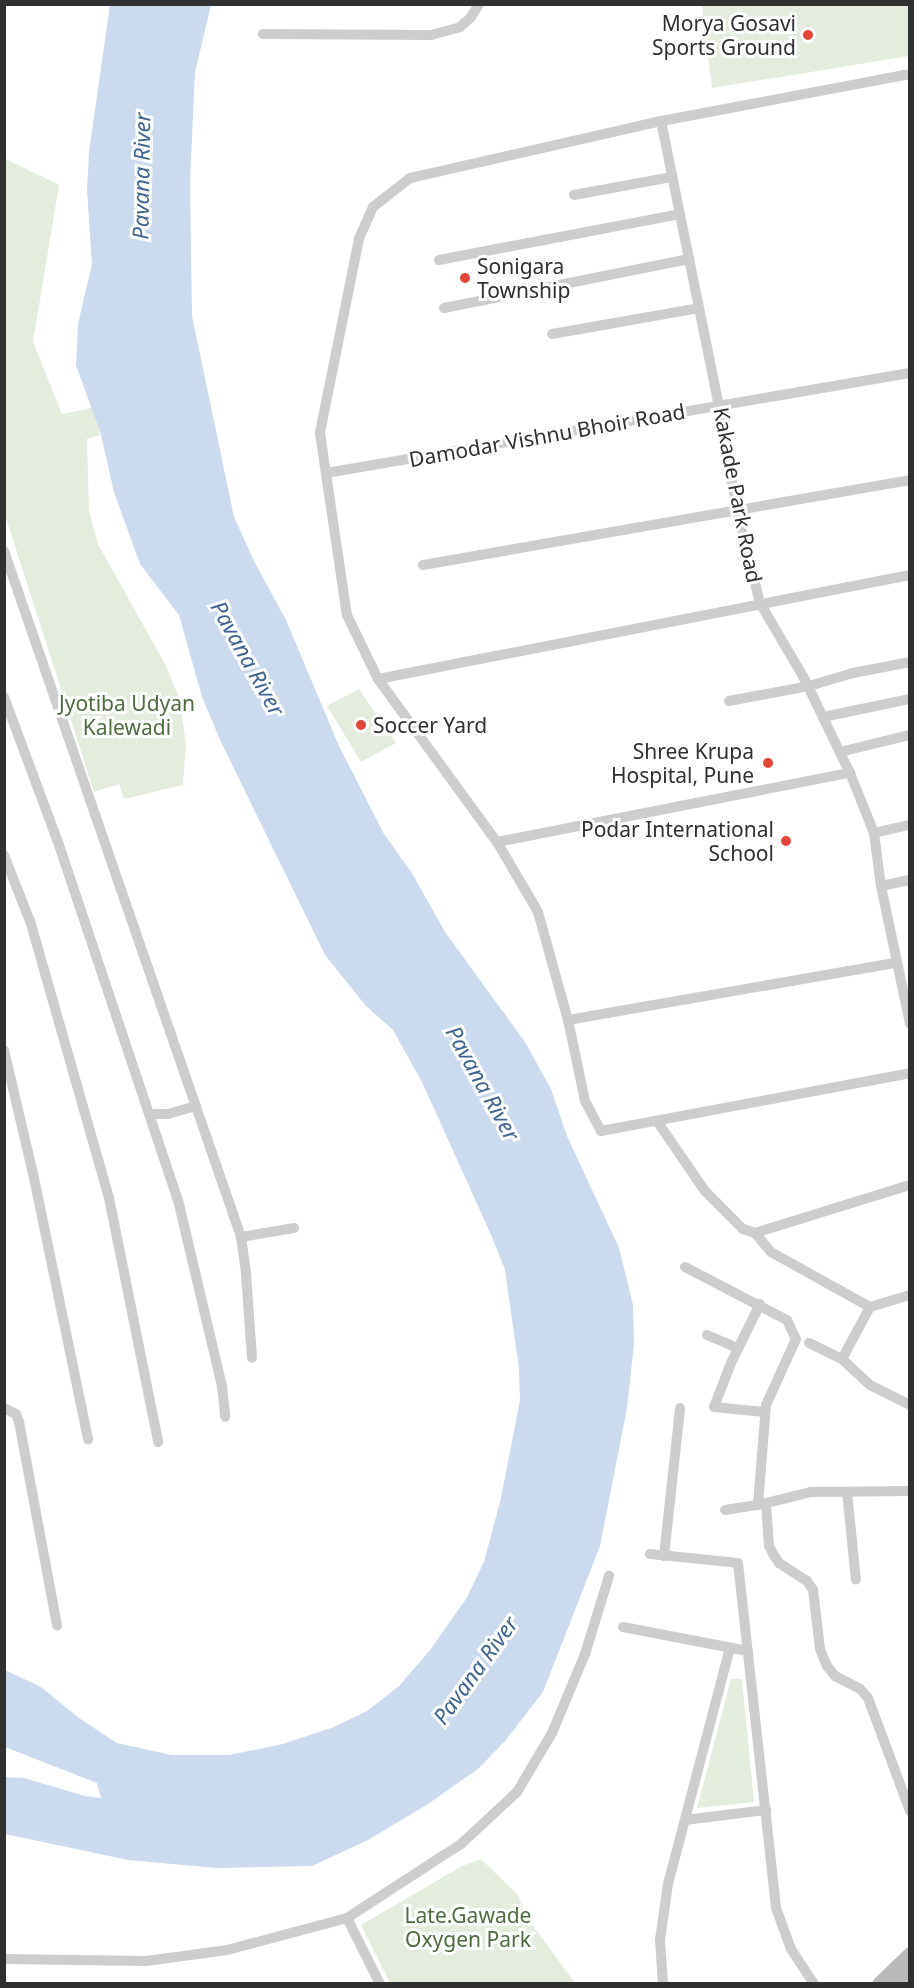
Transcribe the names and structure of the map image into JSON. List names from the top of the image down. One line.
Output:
{"streets":{"street":["Damodar Vishnu Bhoir Road","Kakade Park Road"]},"crossings":[["Damodar Vishnu Bhoir Road","Kakade Park Road"]],"water":["Pavana River"],"parks":["Jyotiba Udyan Kalewadi","Late.Gawade Oxygen Park"],"places":["Morya Gosavi Sports Ground","Sonigara Township","Soccer Yard","Shree Krupa Hospital, Pune","Podar International School"]}
